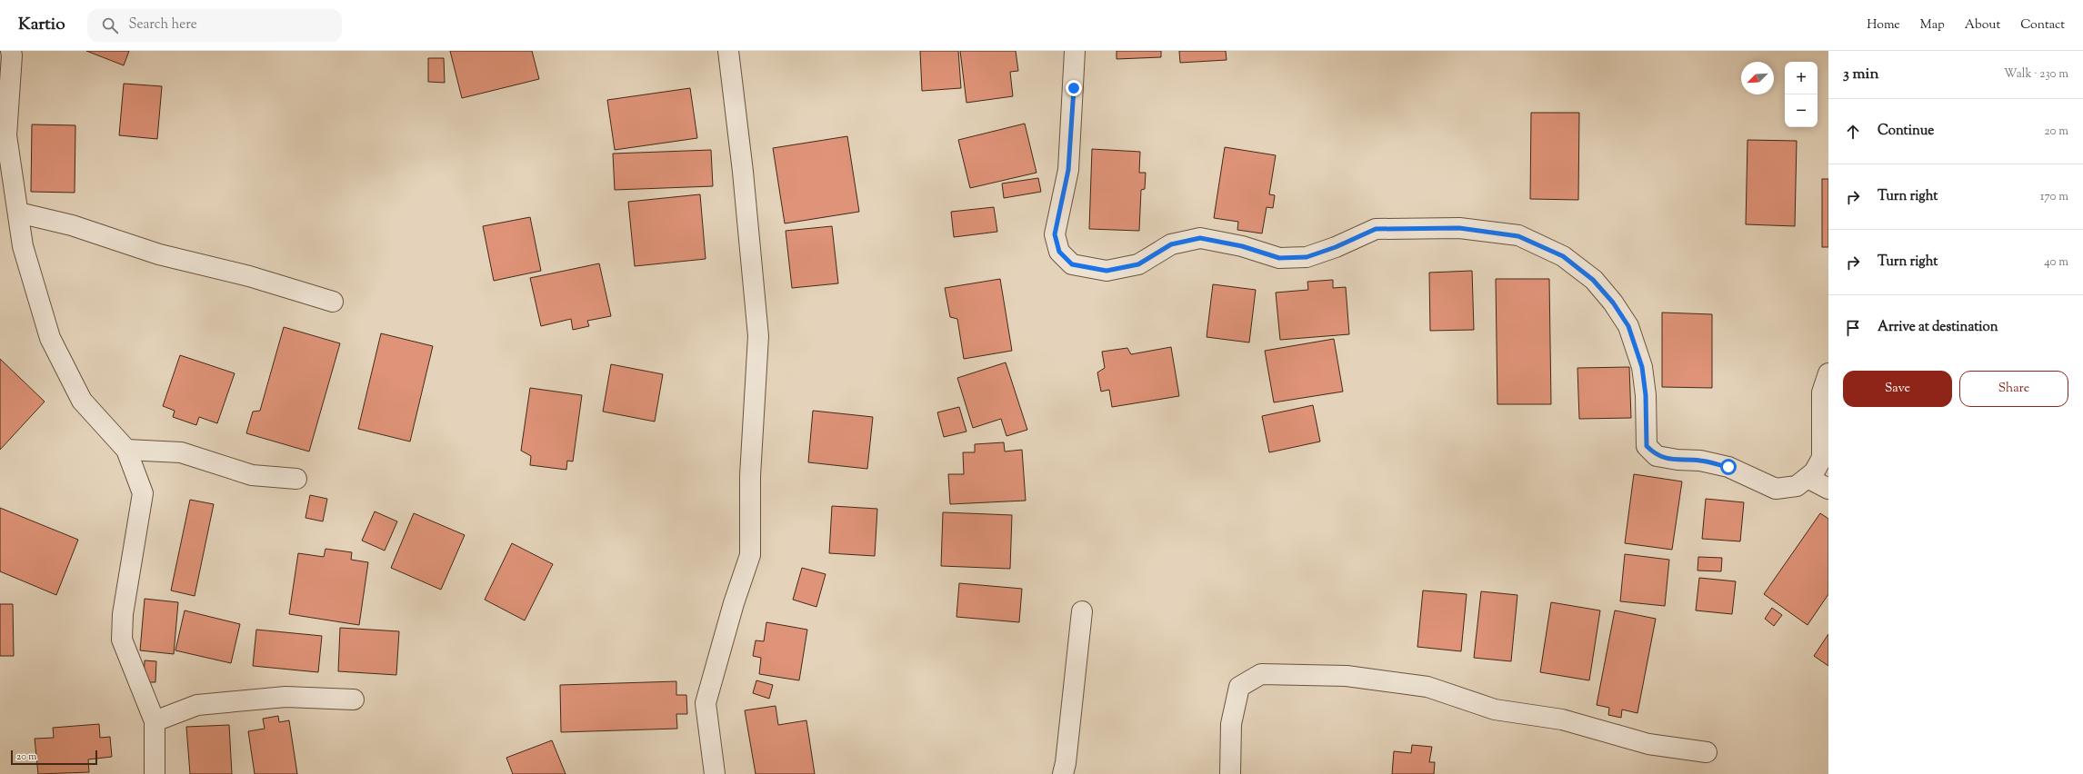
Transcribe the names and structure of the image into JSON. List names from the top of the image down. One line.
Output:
{"scale_bar":"20 m","north":"bottom left","page":{"header":"Kartio","search":"Search here","nav":["Home","Map","About","Contact"],"heading":["3 min","Walk · 230 m"],"map_buttons":["+","−"],"list":[["Continue","20 m"],["Turn right","170 m"],["Turn right","40 m"],"Arrive at destination"],"buttons":["Save","Share"],"scale":"20 m"}}
